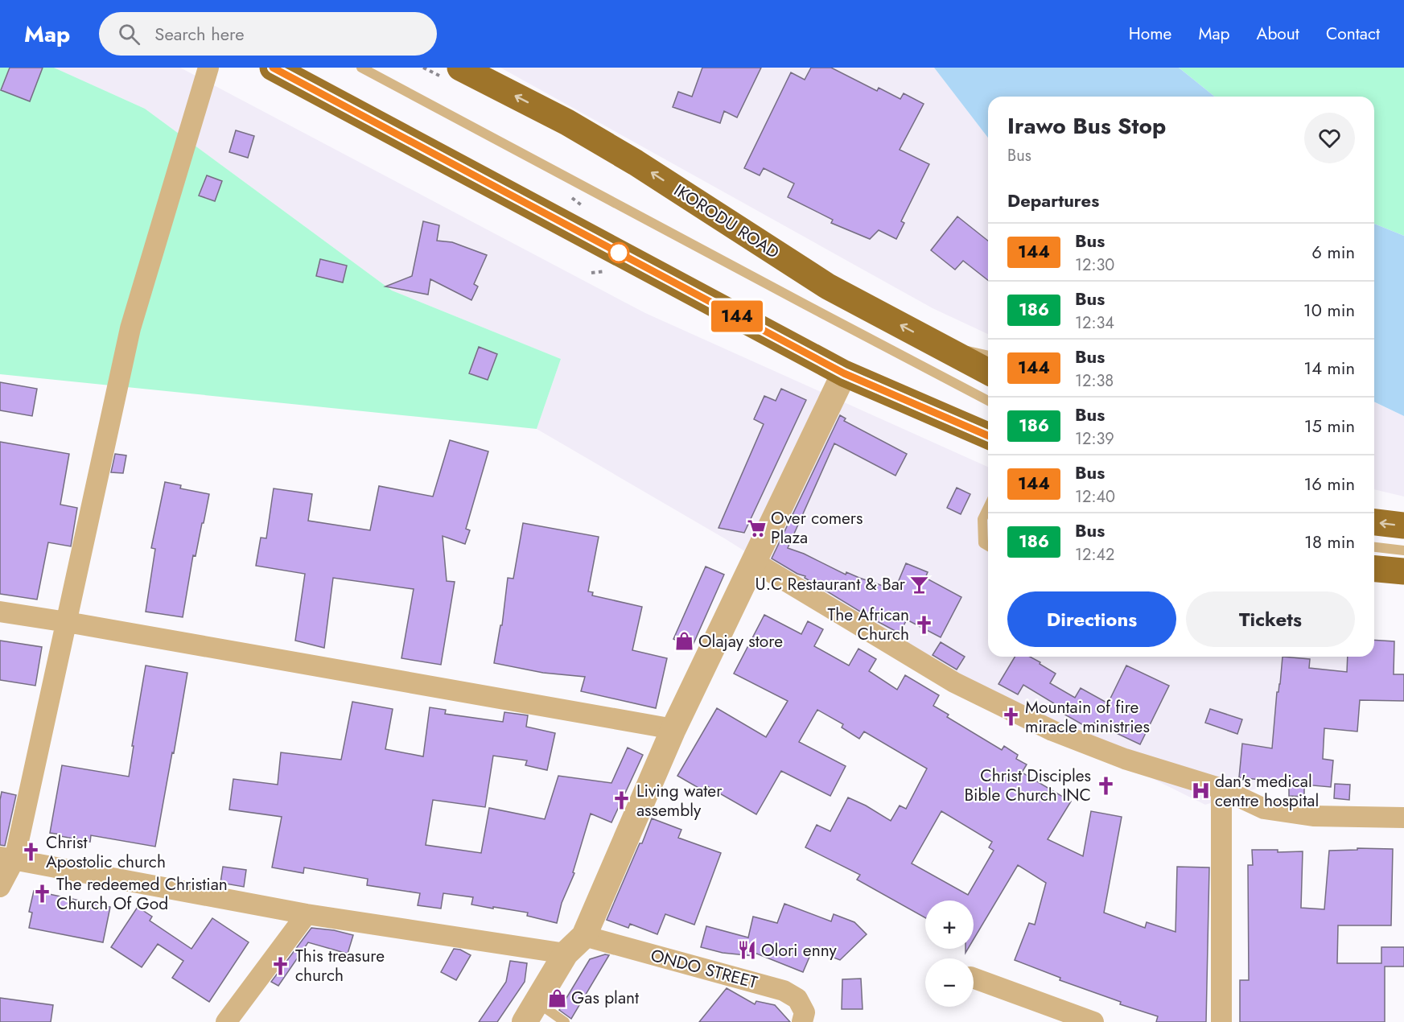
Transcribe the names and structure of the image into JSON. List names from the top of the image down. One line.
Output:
{"streets":{"highway":["IKORODU ROAD"],"street":["ONDO STREET"]},"places":{"supermarket":["Over comers Plaza"],"bar":["U.C Restaurant & Bar"],"church":["The African Church","Mountain of fire miracle ministries","Christ Disciples Bible Church INC","Living water assembly","Christ Apostolic church","The redeemed Christian Church Of God","This treasure church"],"shop":["Olajay store","Gas plant"],"hospital":["dan's medical centre hospital"],"restaurant":["Olori enny"]},"lines":["bus line 144"],"page":{"header":"Map","search":"Search here","nav":["Home","Map","About","Contact"],"on_map":"144","heading":[["Irawo Bus Stop","Bus"],"Departures"],"list":[{"mark":"144","name":"Bus","note":"12:30","value":"6 min"},{"mark":"186","name":"Bus","note":"12:34","value":"10 min"},{"mark":"144","name":"Bus","note":"12:38","value":"14 min"},{"mark":"186","name":"Bus","note":"12:39","value":"15 min"},{"mark":"144","name":"Bus","note":"12:40","value":"16 min"},{"mark":"186","name":"Bus","note":"12:42","value":"18 min"}],"buttons":["Directions","Tickets"],"map_buttons":["+","−"]}}
